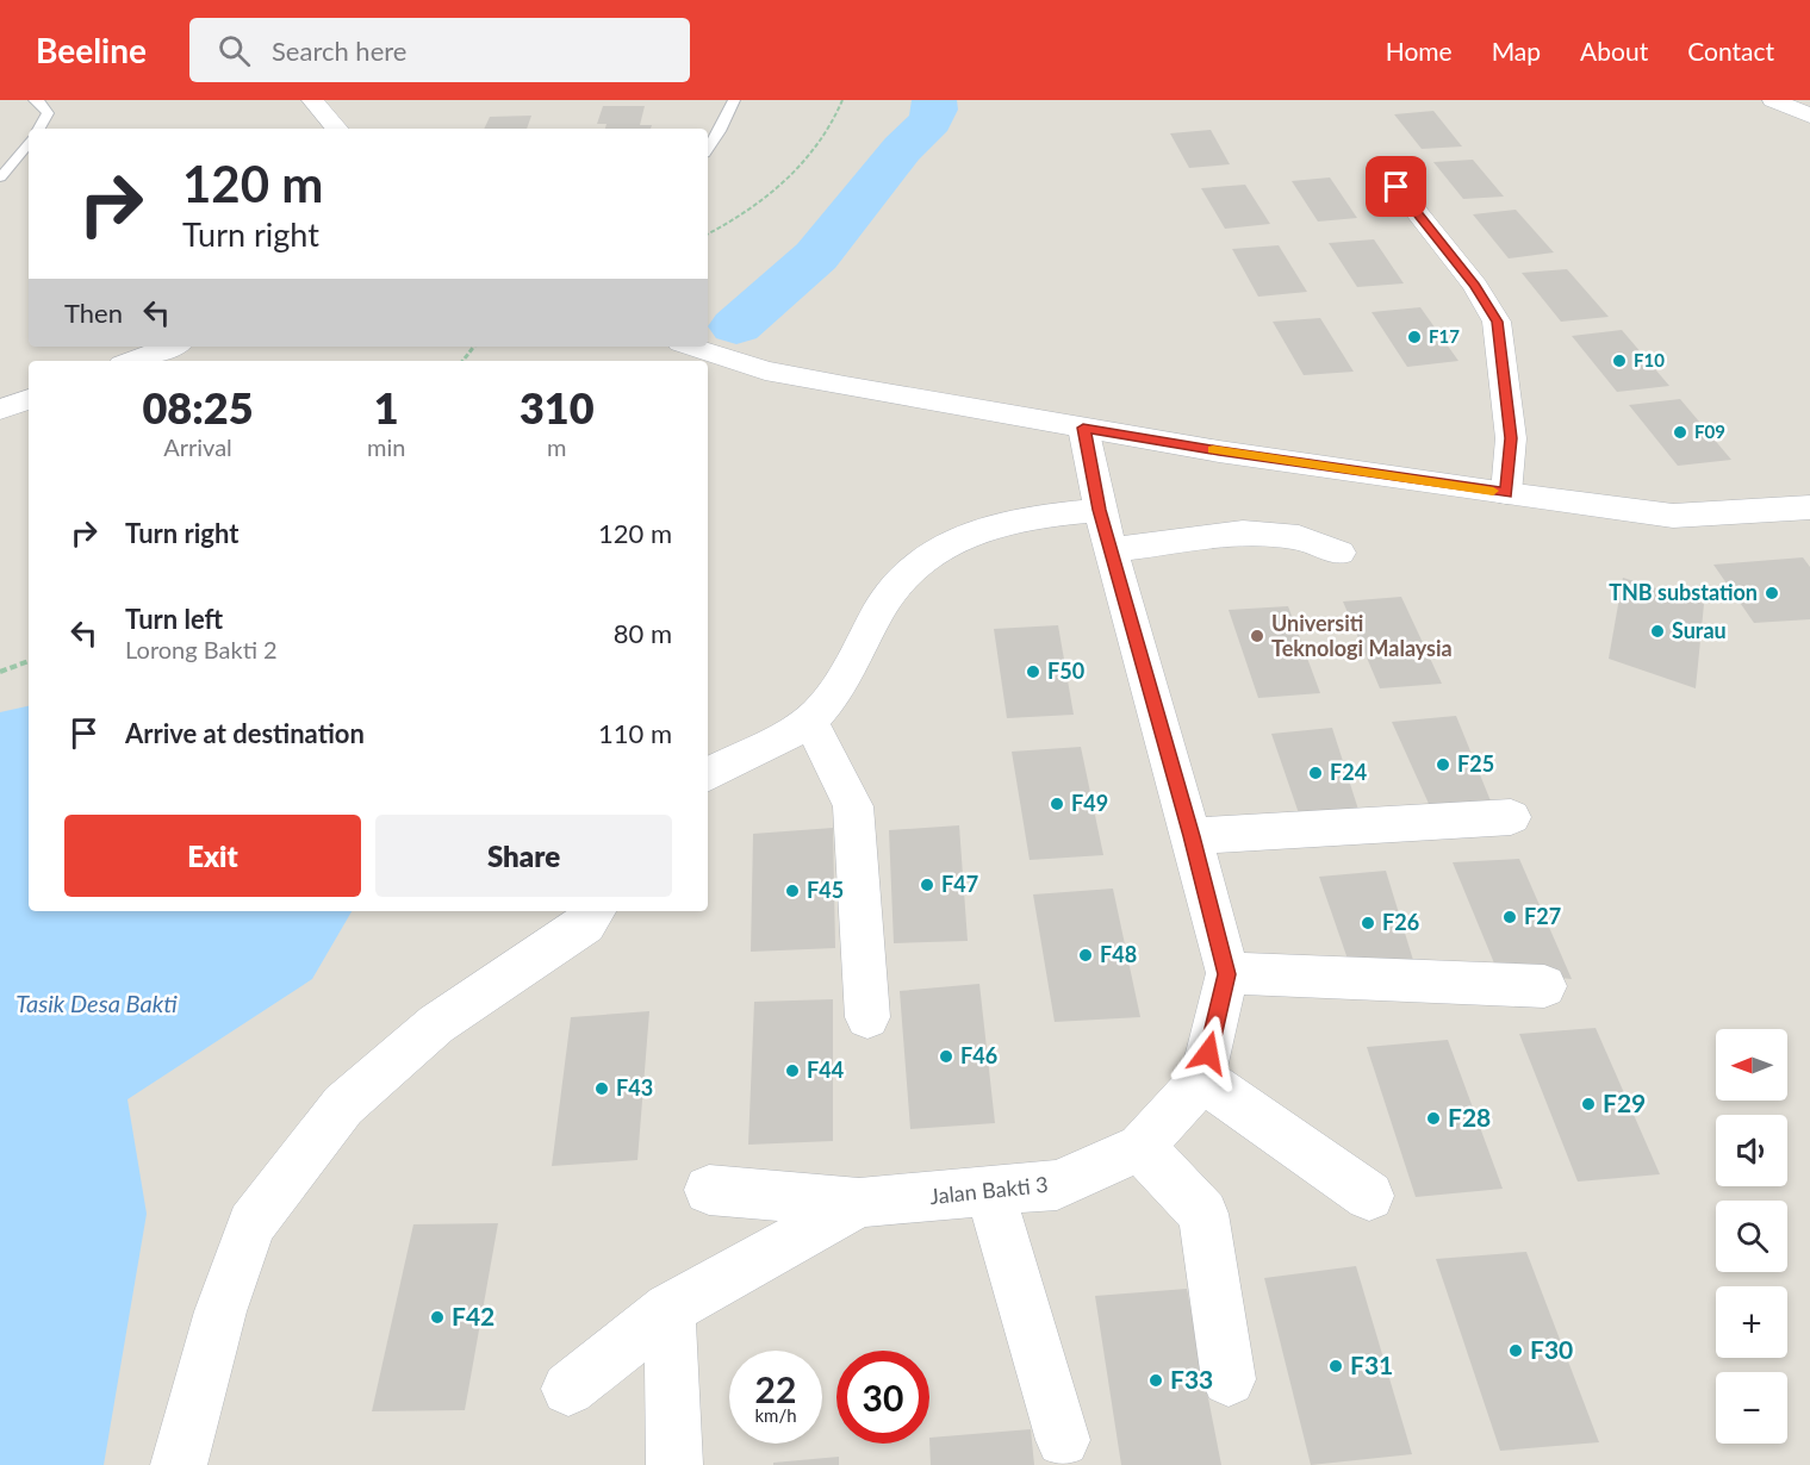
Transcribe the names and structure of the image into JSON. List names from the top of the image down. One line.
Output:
{"streets":{"street":["Jalan Bakti 3"]},"water":["Tasik Desa Bakti"],"places":["F17","F10","F09","TNB substation","Surau","Universiti Teknologi Malaysia","F50","F25","F24","F49","F47","F45","F27","F26","F48","F46","F44","F43","F29","F28","F42","F30","F31","F33"],"north":"left","page":{"header":"Beeline","search":"Search here","nav":["Home","Map","About","Contact"],"turn":["120 m","Turn right"],"then":"Then","eta":["08:25","Arrival","1","min","310","m"],"list":[{"name":"Turn right","value":"120 m"},{"name":"Turn left","note":"Lorong Bakti 2","value":"80 m"},{"name":"Arrive at destination","value":"110 m"}],"buttons":["Exit","Share"],"map_buttons":["+","−"],"speed":"22 km/h","limit":"30"}}
